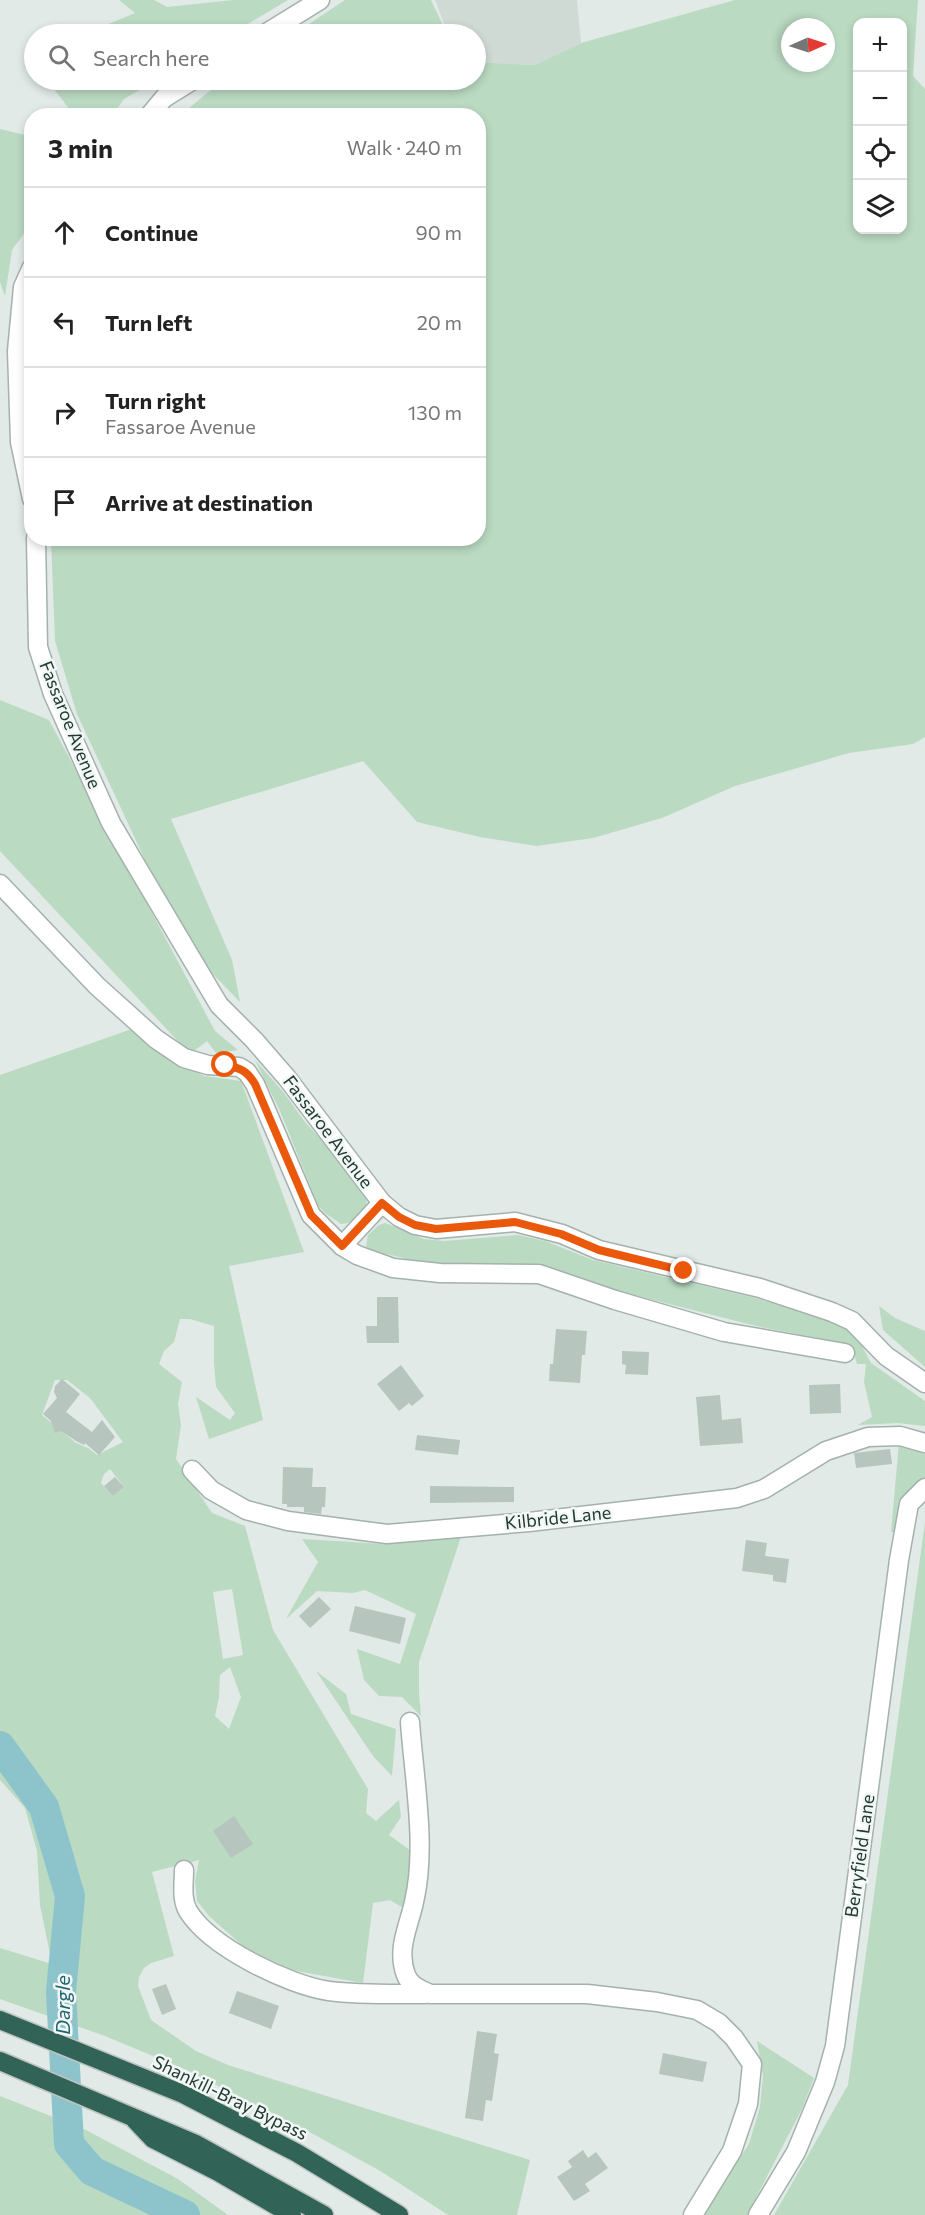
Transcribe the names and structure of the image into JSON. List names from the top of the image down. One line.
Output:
{"streets":{"highway":["Shankill-Bray Bypass"],"street":["Fassaroe Avenue","Kilbride Lane","Berryfield Lane"]},"water":["Dargle"],"north":"right","page":{"map_buttons":["+","−"],"search":"Search here","heading":["3 min","Walk · 240 m"],"list":[["Continue","90 m"],["Turn left","20 m"],["Turn right","Fassaroe Avenue","130 m"],"Arrive at destination"]}}
